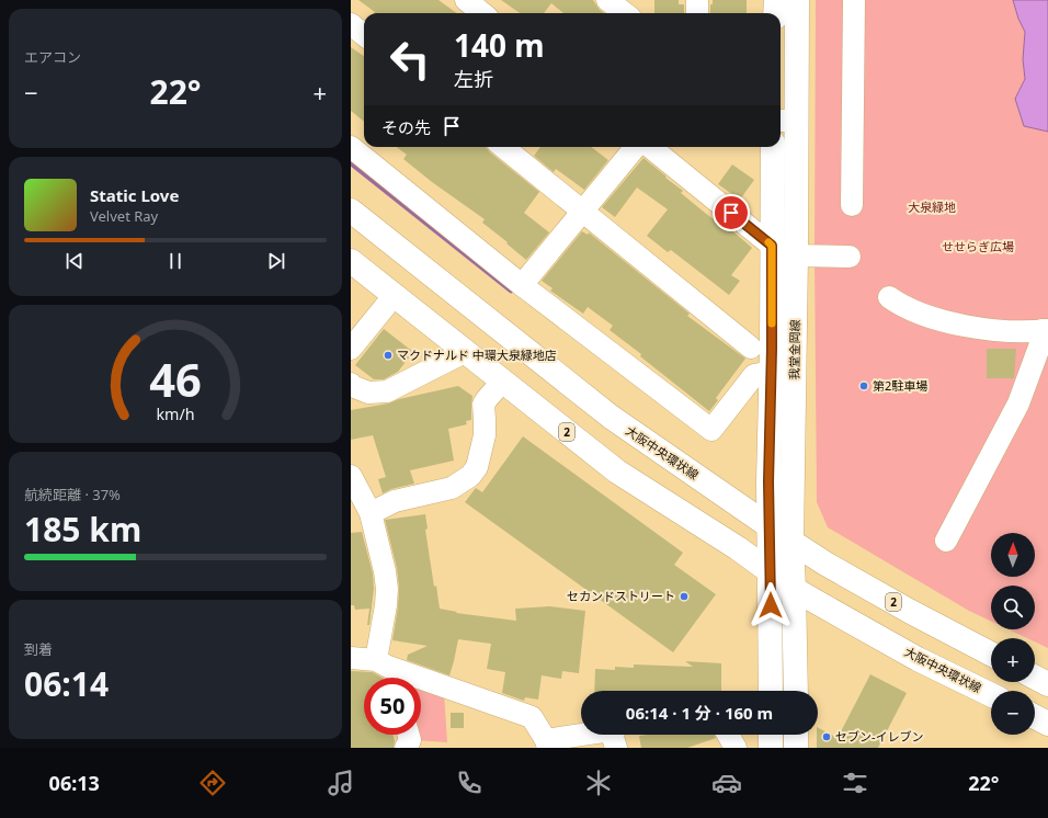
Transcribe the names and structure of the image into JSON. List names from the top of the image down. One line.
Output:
{"streets":{"main road":["我堂金岡線","2","大阪中央環状線"]},"crossings":[["我堂金岡線","大阪中央環状線"]],"parks":["大泉緑地","せせらぎ広場"],"places":["マクドナルド 中環大泉緑地店","第2駐車場","セカンドストリート","セブン-イレブン"],"north":"top","page":{"tile":["エアコン",["航続距離 · 37%","185 km"],["到着","06:14"]],"turn":["140 m","左折"],"heat":["−","22°","+"],"then":"その先","song":["Static Love","Velvet Ray"],"map_buttons":["+","−"],"limit":"50","trip":"06:14 · 1 分 · 160 m","tabs":["06:13","22°"],"gauge":["46","km/h"]}}
